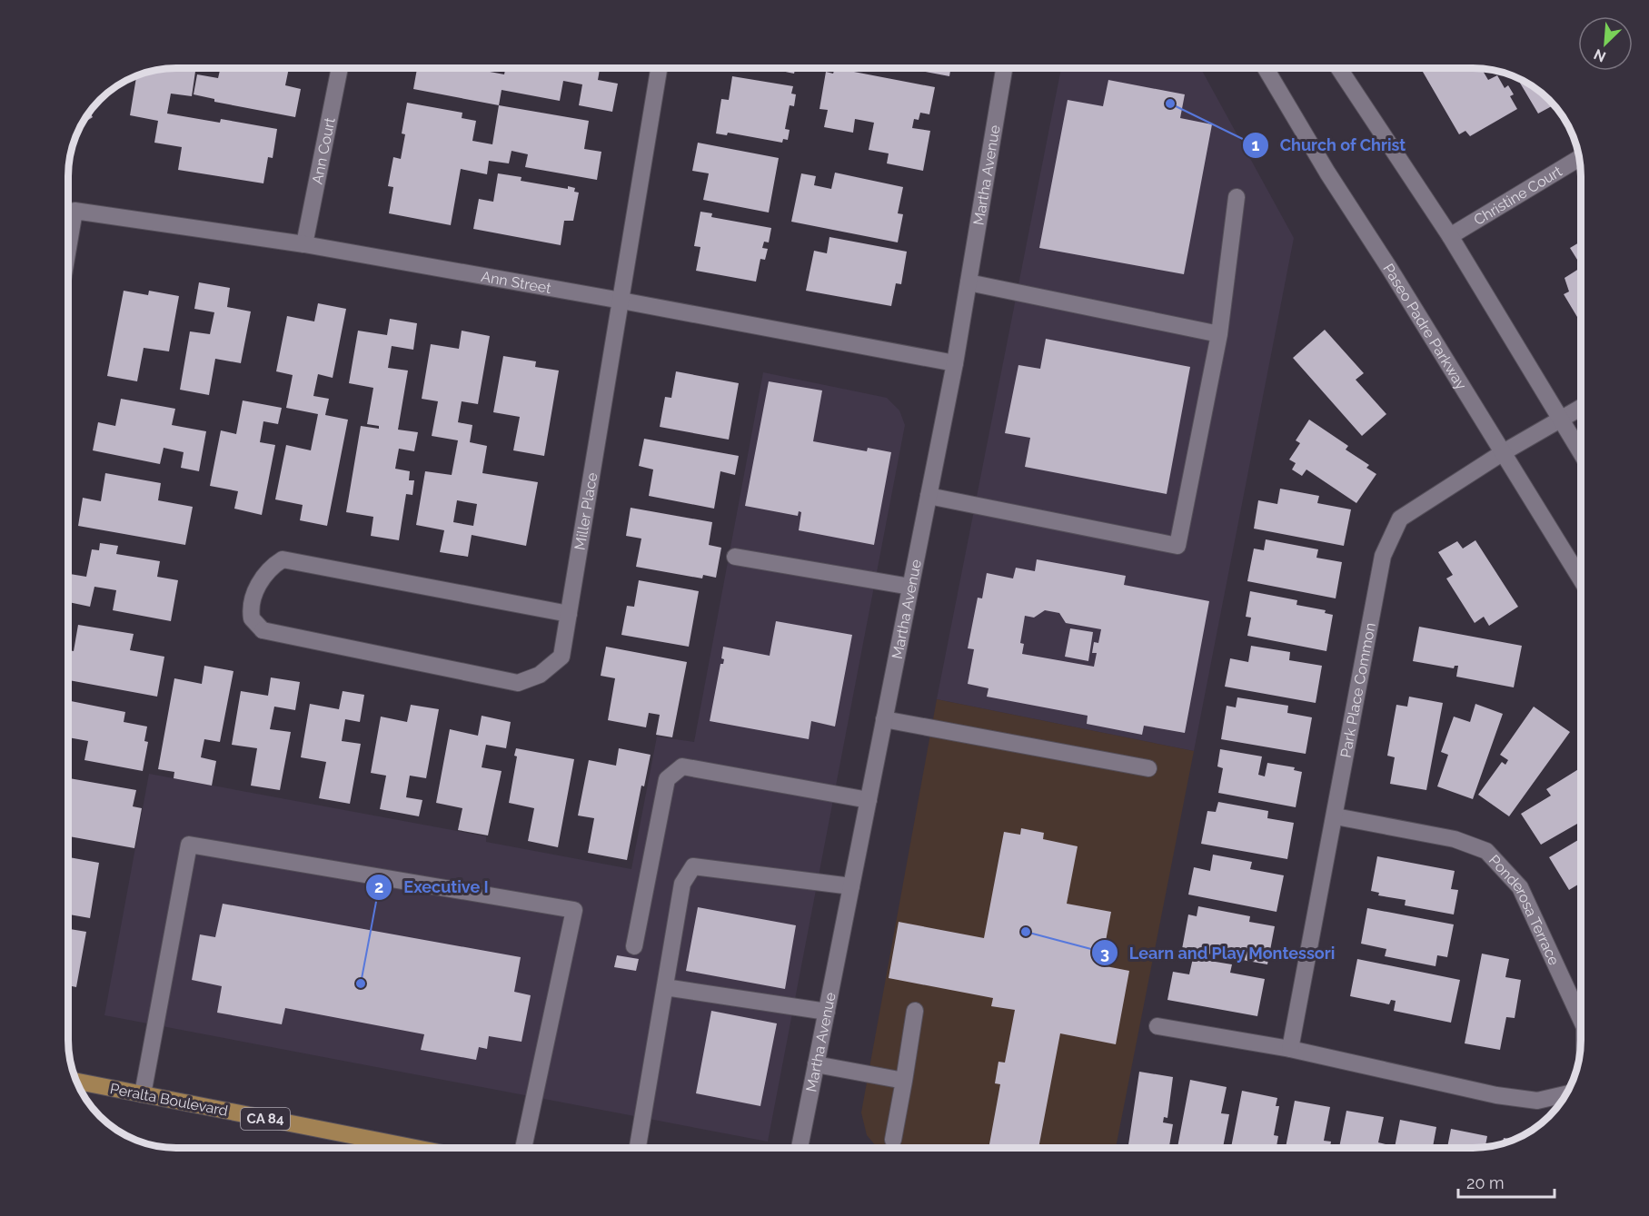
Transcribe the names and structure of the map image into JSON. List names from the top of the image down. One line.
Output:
{"streets":{"main road":["Peralta Boulevard","CA 84"],"street":["Ann Court","Martha Avenue","Christine Court","Ann Street","Paseo Padre Parkway","Miller Place","Park Place Common","Ponderosa Terrace"]},"crossings":[["Ann Court","Ann Street"],["Martha Avenue","Ann Street"],["Ann Street","Miller Place"],["Paseo Padre Parkway","Park Place Common"],["Park Place Common","Ponderosa Terrace"]],"places":["Church of Christ","Learn and Play Montessori","Executive I"],"scale_bar":"20 m","north":"bottom left"}
